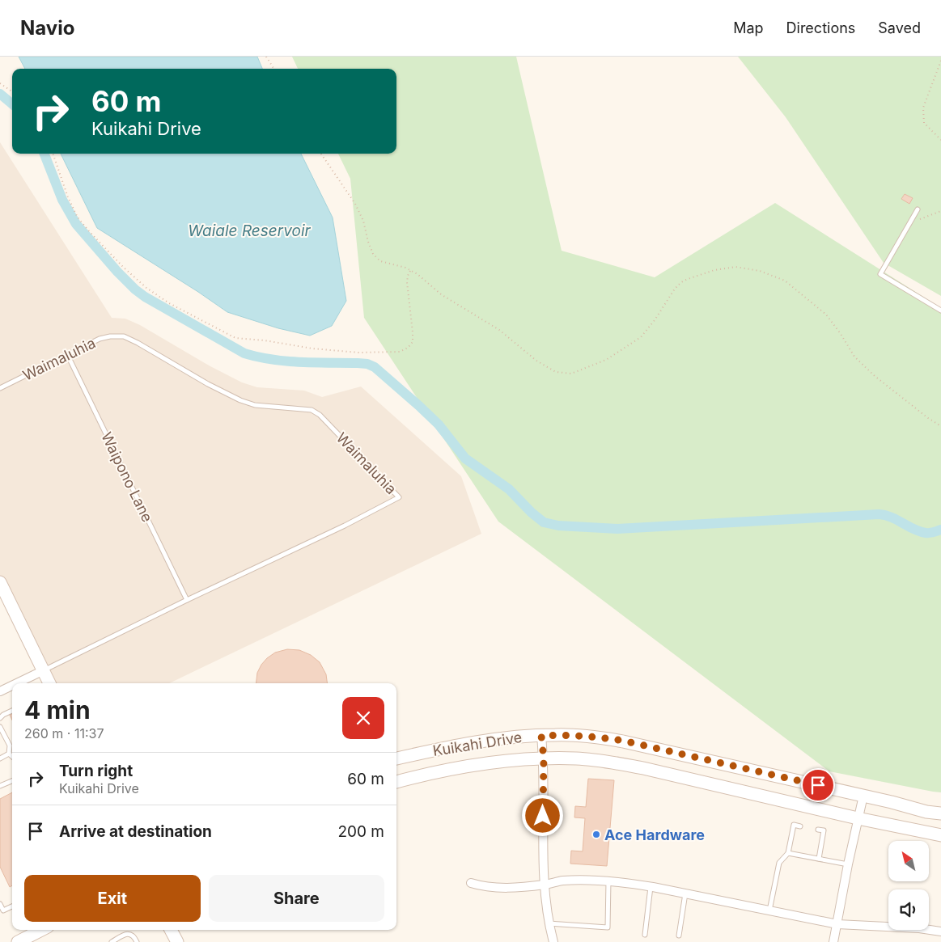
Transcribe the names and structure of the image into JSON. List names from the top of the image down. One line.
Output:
{"streets":{"main road":["Kuikahi Drive"],"lane":["Waimaluhia","Waipono Lane"]},"crossings":[["Waimaluhia","Waipono Lane"]],"water":["Waiale Reservoir"],"places":["Ace Hardware"],"north":"top left","page":{"header":"Navio","nav":["Map","Directions","Saved"],"turn":["60 m","Kuikahi Drive"],"heading":["4 min","260 m · 11:37"],"list":[{"name":"Turn right","note":"Kuikahi Drive","value":"60 m"},{"name":"Arrive at destination","value":"200 m"}],"buttons":["Exit","Share"]}}
